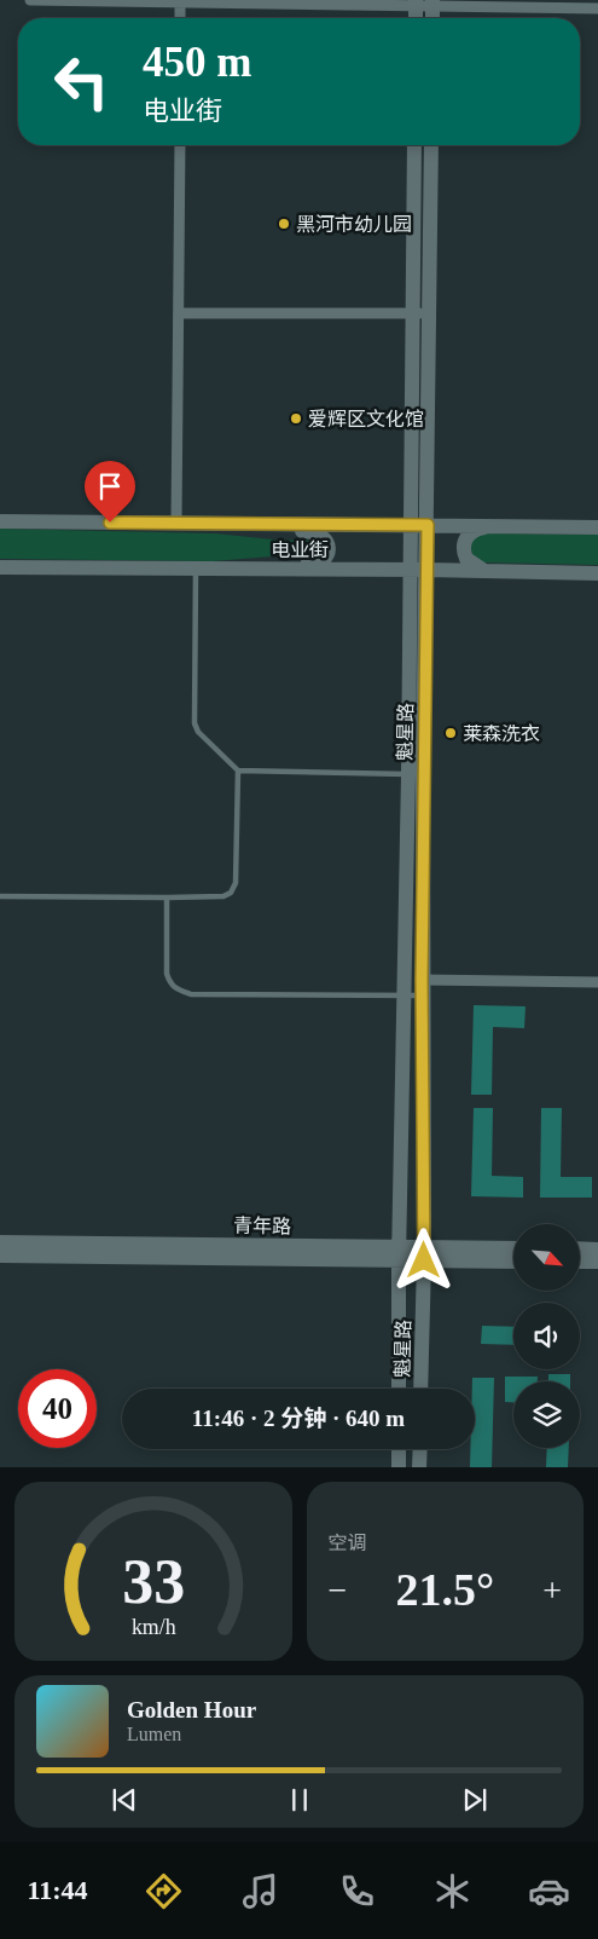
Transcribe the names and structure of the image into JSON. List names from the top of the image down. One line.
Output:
{"streets":{"street":["电业街","魁星路","青年路"]},"crossings":[["电业街","魁星路"],["魁星路","青年路"]],"places":["黑河市幼儿园","爱辉区文化馆","莱森洗衣"],"north":"bottom right","page":{"turn":["450 m","电业街"],"limit":"40","trip":"11:46 · 2 分钟 · 640 m","tile":"空调","heat":["−","21.5°","+"],"song":["Golden Hour","Lumen"],"tabs":"11:44","gauge":["33","km/h"]}}
